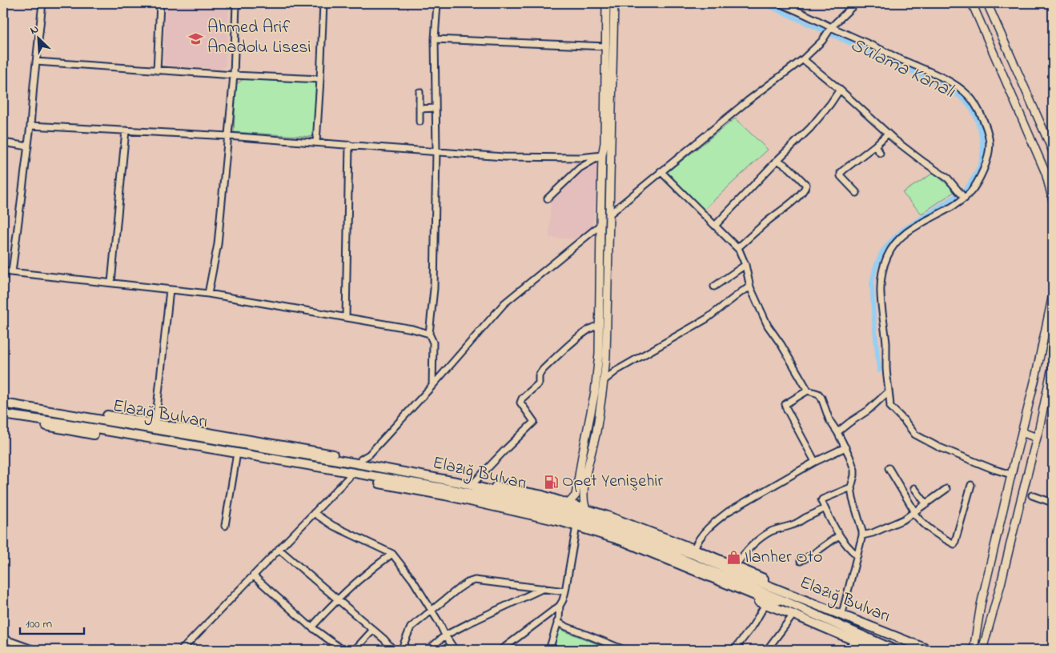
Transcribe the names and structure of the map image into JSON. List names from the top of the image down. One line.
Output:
{"streets":{"highway":["Elazığ Bulvarı"]},"water":["Sulama Kanalı"],"places":{"school or university":["Ahmed Arif Anadolu Lisesi"],"fuel station":["Opet Yenişehir"],"shop":["Ilanher Oto"]},"scale_bar":"100 m","north":"top left"}
